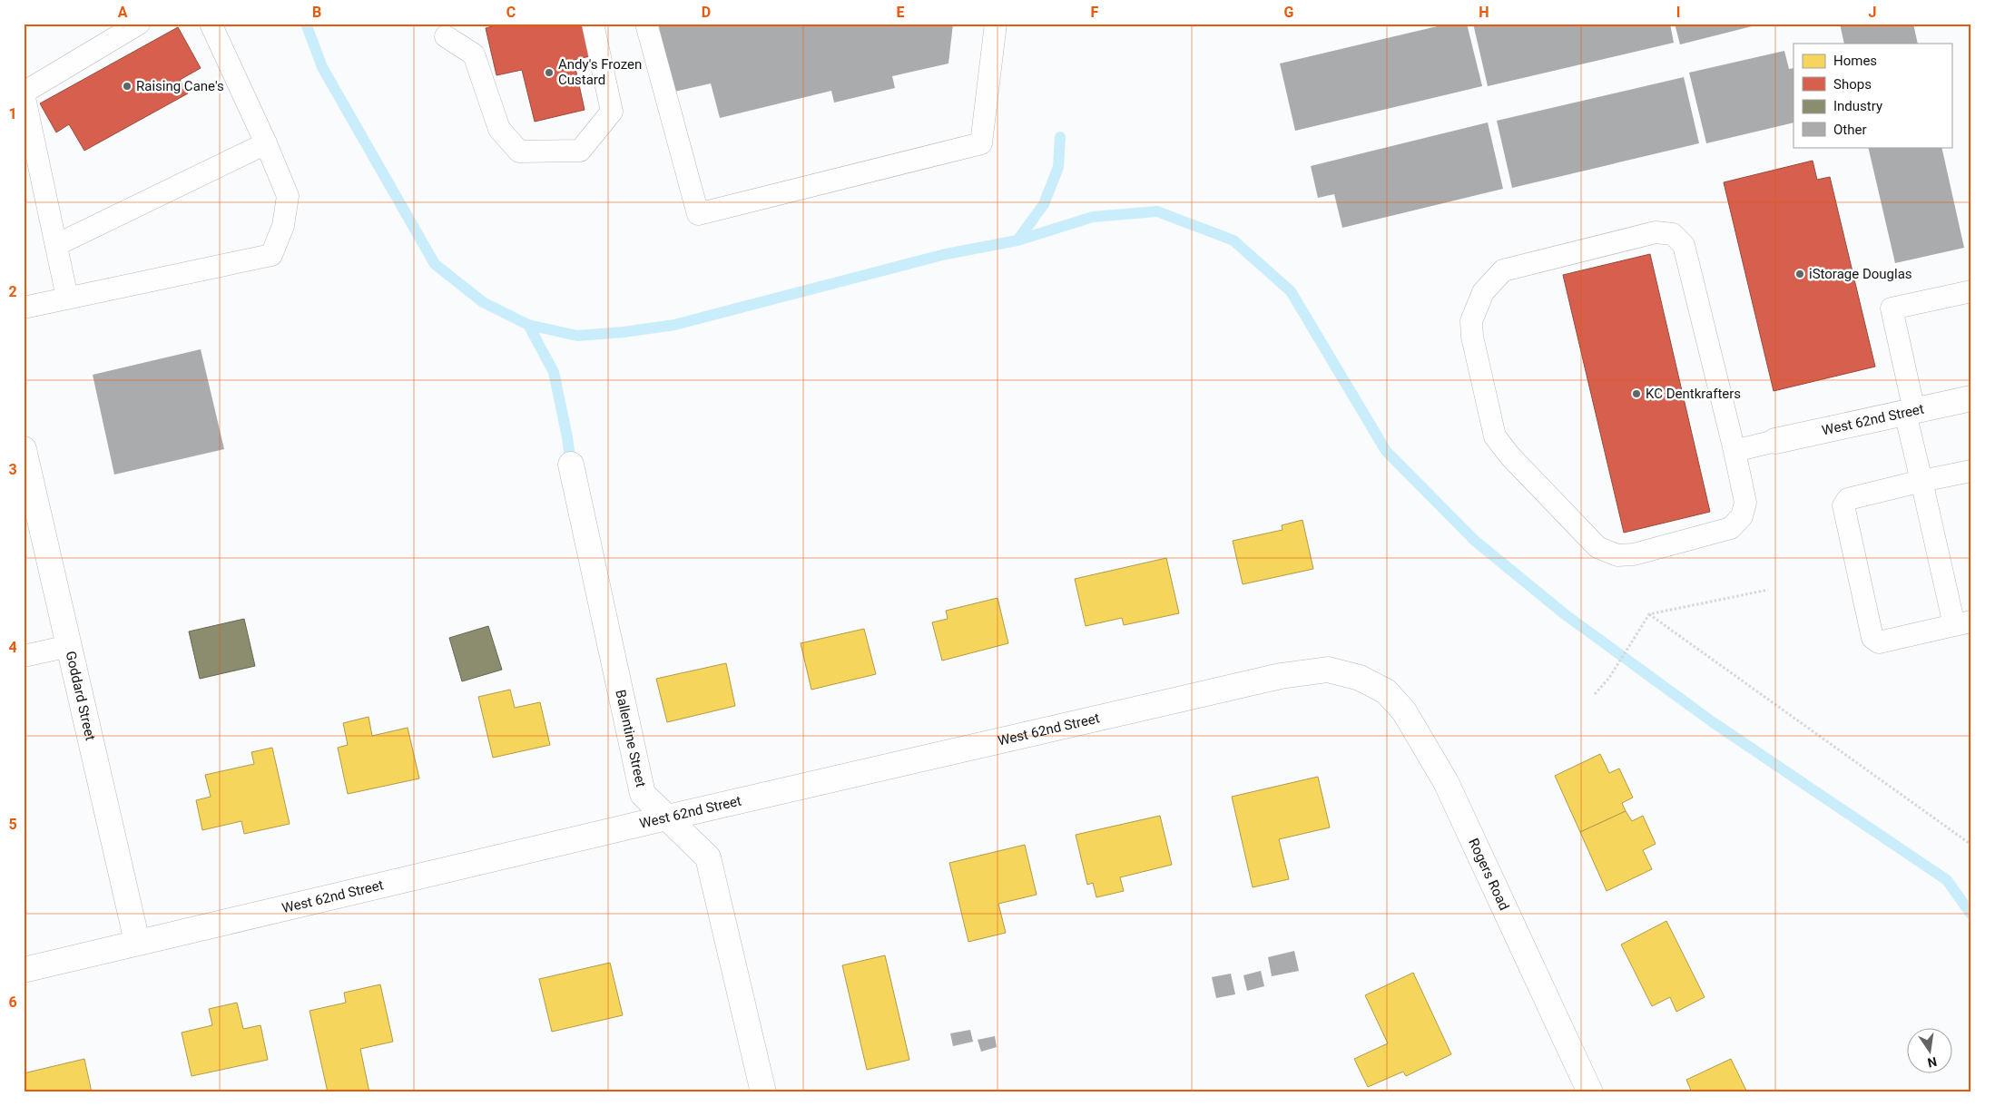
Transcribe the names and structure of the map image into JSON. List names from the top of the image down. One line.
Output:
{"streets":{"street":["West 62nd Street","Goddard Street","Ballentine Street","Rogers Road"]},"crossings":[["West 62nd Street","Goddard Street"],["West 62nd Street","Ballentine Street"],["West 62nd Street","Rogers Road"]],"places":["Andy's Frozen Custard","Raising Cane's","iStorage Douglas","KC Dentkrafters"],"legend":["Homes","Shops","Industry","Other"],"north":"bottom","grid":{"columns":["A","B","C","D","E","F","G","H","I","J"],"rows":["1","2","3","4","5","6"]}}
